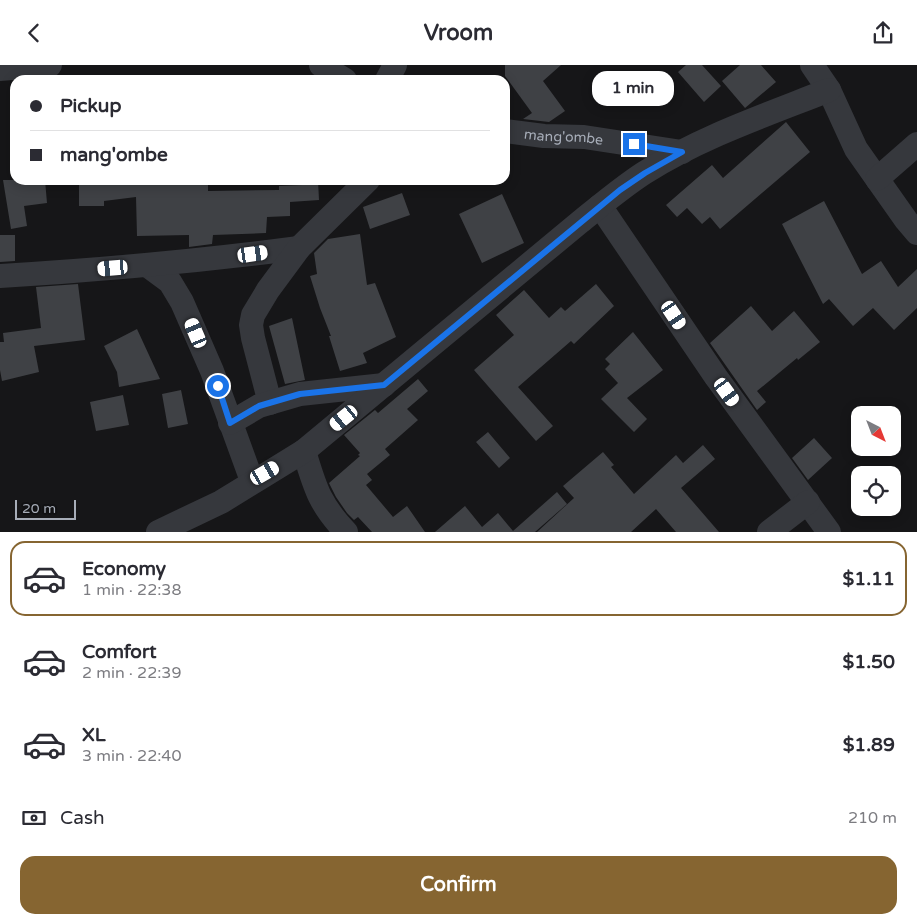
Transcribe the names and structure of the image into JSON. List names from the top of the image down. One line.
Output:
{"streets":{"street":["mang'ombe"]},"scale_bar":"20 m","north":"bottom right","page":{"header":"Vroom","bubble":"1 min","banner":["Pickup","mang'ombe"],"scale":"20 m","list":[{"name":"Economy","note":"1 min · 22:38","value":"$1.11"},{"name":"Comfort","note":"2 min · 22:39","value":"$1.50"},{"name":"XL","note":"3 min · 22:40","value":"$1.89"}],"pay":["Cash","210 m"],"buttons":"Confirm"}}
